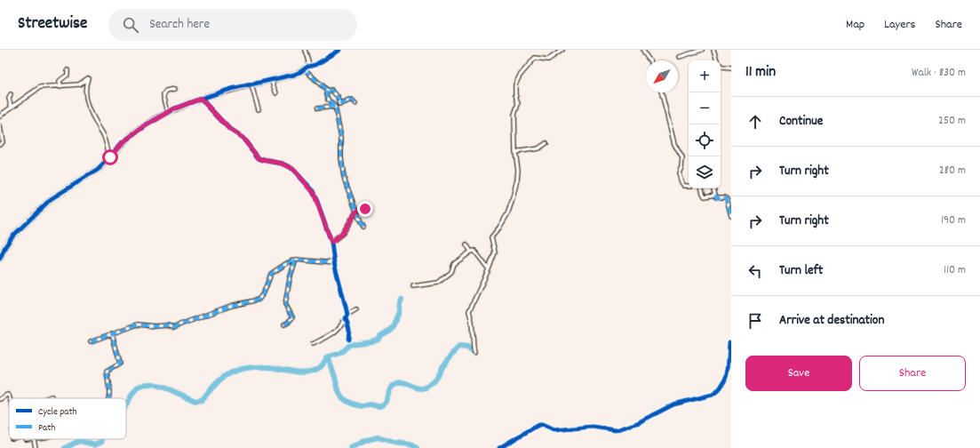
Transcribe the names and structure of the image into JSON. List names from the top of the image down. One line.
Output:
{"legend":["Cycle path","Path"],"north":"bottom left","page":{"header":"Streetwise","search":"Search here","nav":["Map","Layers","Share"],"heading":["11 min","Walk · 830 m"],"map_buttons":["+","−"],"list":[["Continue","250 m"],["Turn right","280 m"],["Turn right","190 m"],["Turn left","110 m"],"Arrive at destination"],"buttons":["Save","Share"]}}
